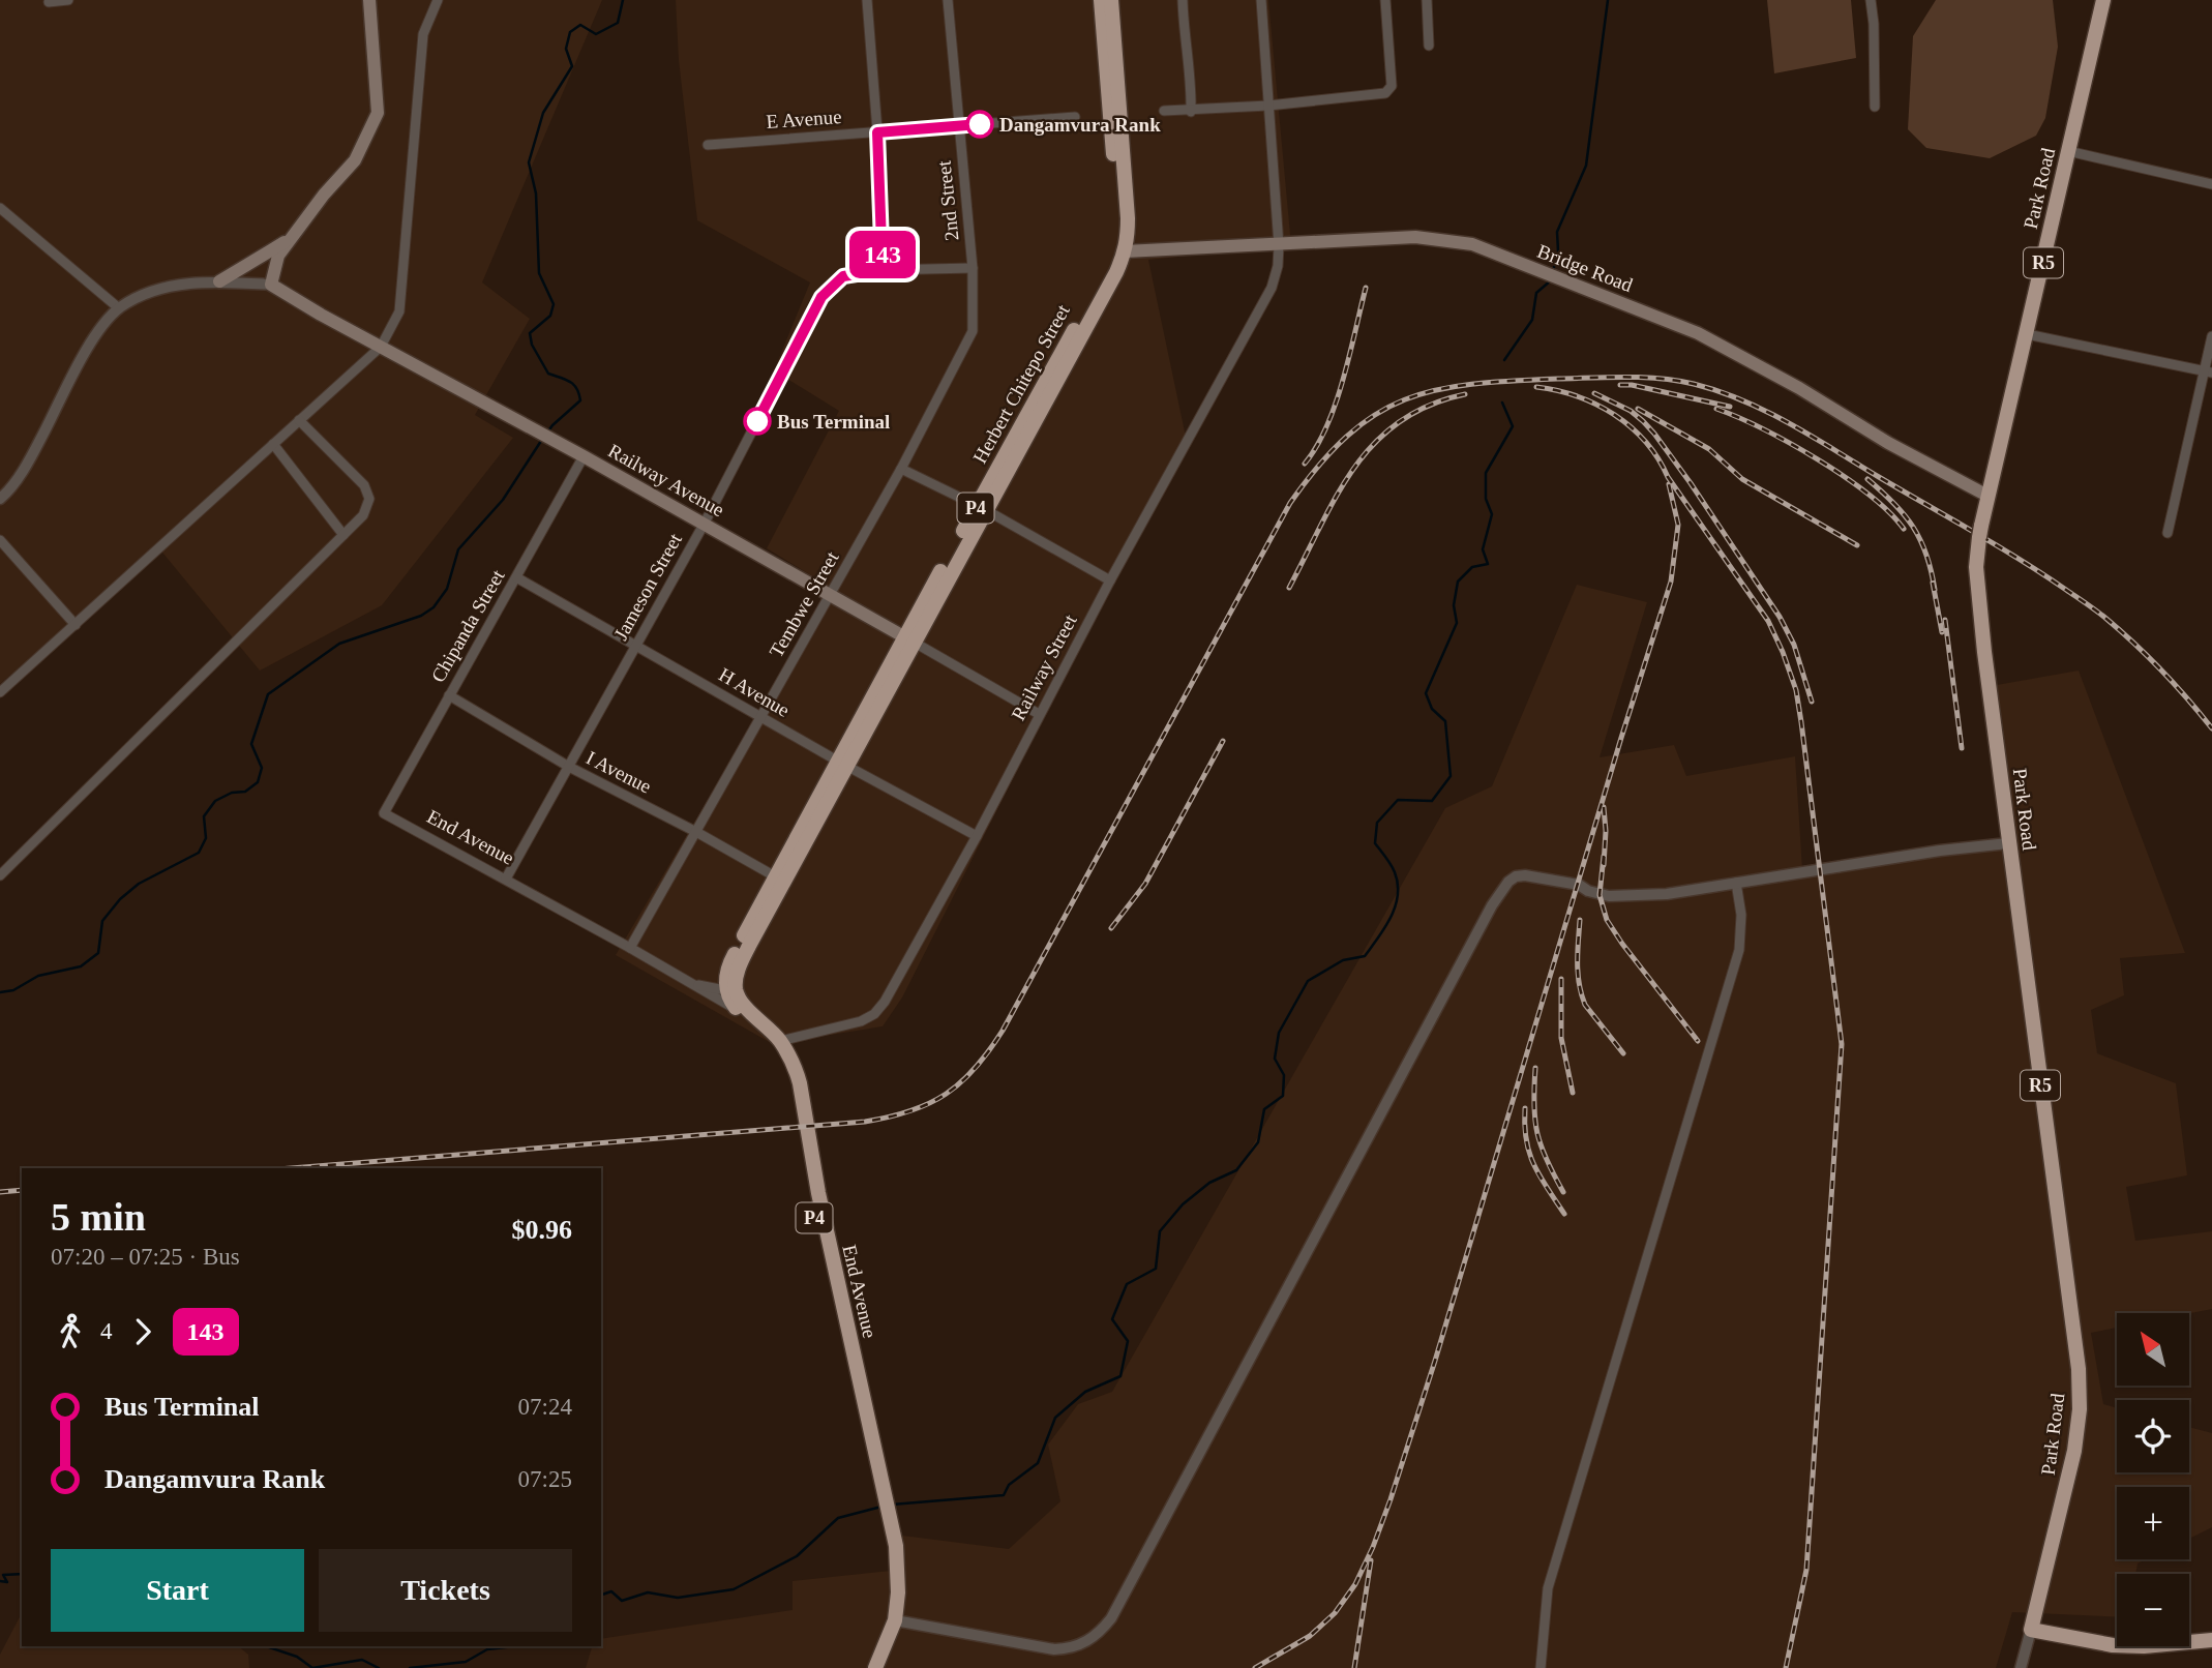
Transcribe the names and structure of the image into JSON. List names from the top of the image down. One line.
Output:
{"streets":{"highway":["Park Road","R5","Herbert Chitepo Street","P4","End Avenue"],"main road":["Bridge Road","Railway Avenue"],"street":["E Avenue","2nd Street","Jameson Street","Tembwe Street","Chipanda Street","Railway Street","H Avenue","I Avenue"]},"crossings":[["E Avenue","2nd Street"],["Park Road","Bridge Road"],["2nd Street","Tembwe Street"],["Bridge Road","Herbert Chitepo Street"],["Bridge Road","Railway Street"],["Herbert Chitepo Street","Railway Avenue"],["Herbert Chitepo Street","H Avenue"],["Herbert Chitepo Street","I Avenue"],["Herbert Chitepo Street","End Avenue"],["Railway Avenue","Jameson Street"],["Railway Avenue","Tembwe Street"],["Railway Avenue","Chipanda Street"],["Railway Avenue","Railway Street"],["Jameson Street","H Avenue"],["Jameson Street","I Avenue"],["Jameson Street","End Avenue"],["Tembwe Street","H Avenue"],["Tembwe Street","I Avenue"],["Tembwe Street","End Avenue"],["Chipanda Street","H Avenue"],["Chipanda Street","I Avenue"],["Chipanda Street","End Avenue"],["Railway Street","H Avenue"],["Railway Street","End Avenue"]],"places":["Dangamvura Rank","Bus Terminal"],"lines":["bus line 143"],"north":"top left","page":{"on_map":"143","heading":["5 min","07:20 – 07:25 · Bus","$0.96"],"legs":["4","143"],"map_buttons":["+","−"],"list":[{"name":"Bus Terminal","value":"07:24"},{"name":"Dangamvura Rank","value":"07:25"}],"buttons":["Start","Tickets"]}}
